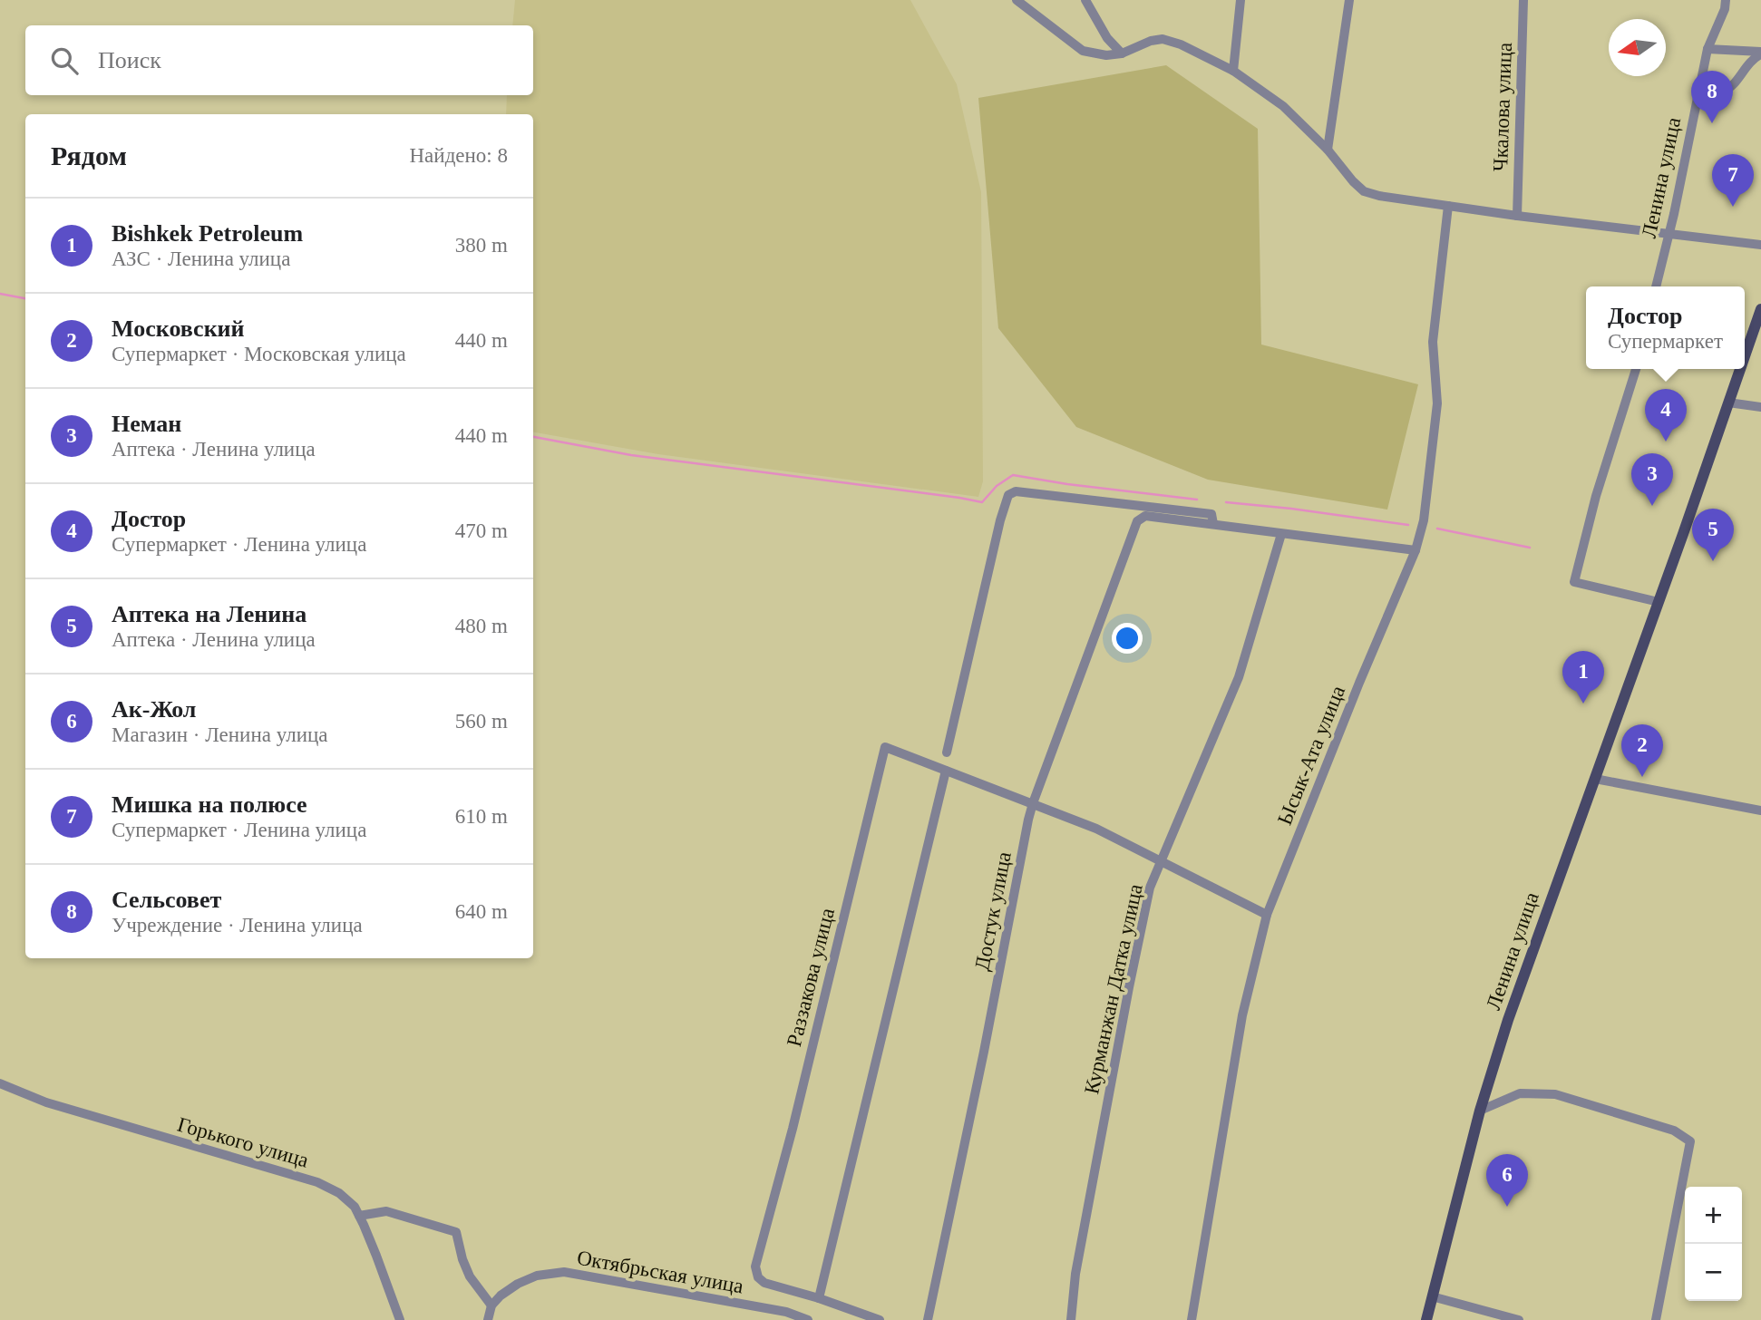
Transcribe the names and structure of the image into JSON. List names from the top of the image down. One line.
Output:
{"streets":{"main road":["Ленина улица"],"street":["Чкалова улица","Ысык-Ата улица","Достук улица","Раззакова улица","Курманжан Датка улица","Горького улица","Октябрьская улица"]},"crossings":[["Ысык-Ата улица","Раззакова улица"],["Достук улица","Раззакова улица"],["Раззакова улица","Курманжан Датка улица"]],"north":"left","page":{"search":"Поиск","pins":["8","7","4","3","5","1","2","6"],"heading":["Рядом","Найдено: 8"],"list":[{"mark":"1","name":"Bishkek Petroleum","note":"АЗС · Ленина улица","value":"380 m"},{"mark":"2","name":"Московский","note":"Супермаркет · Московская улица","value":"440 m"},{"mark":"3","name":"Неман","note":"Аптека · Ленина улица","value":"440 m"},{"mark":"4","name":"Достор","note":"Супермаркет · Ленина улица","value":"470 m"},{"mark":"5","name":"Аптека на Ленина","note":"Аптека · Ленина улица","value":"480 m"},{"mark":"6","name":"Ак-Жол","note":"Магазин · Ленина улица","value":"560 m"},{"mark":"7","name":"Мишка на полюсе","note":"Супермаркет · Ленина улица","value":"610 m"},{"mark":"8","name":"Сельсовет","note":"Учреждение · Ленина улица","value":"640 m"}],"popup":["Достор","Супермаркет"],"map_buttons":["+","−"]}}
